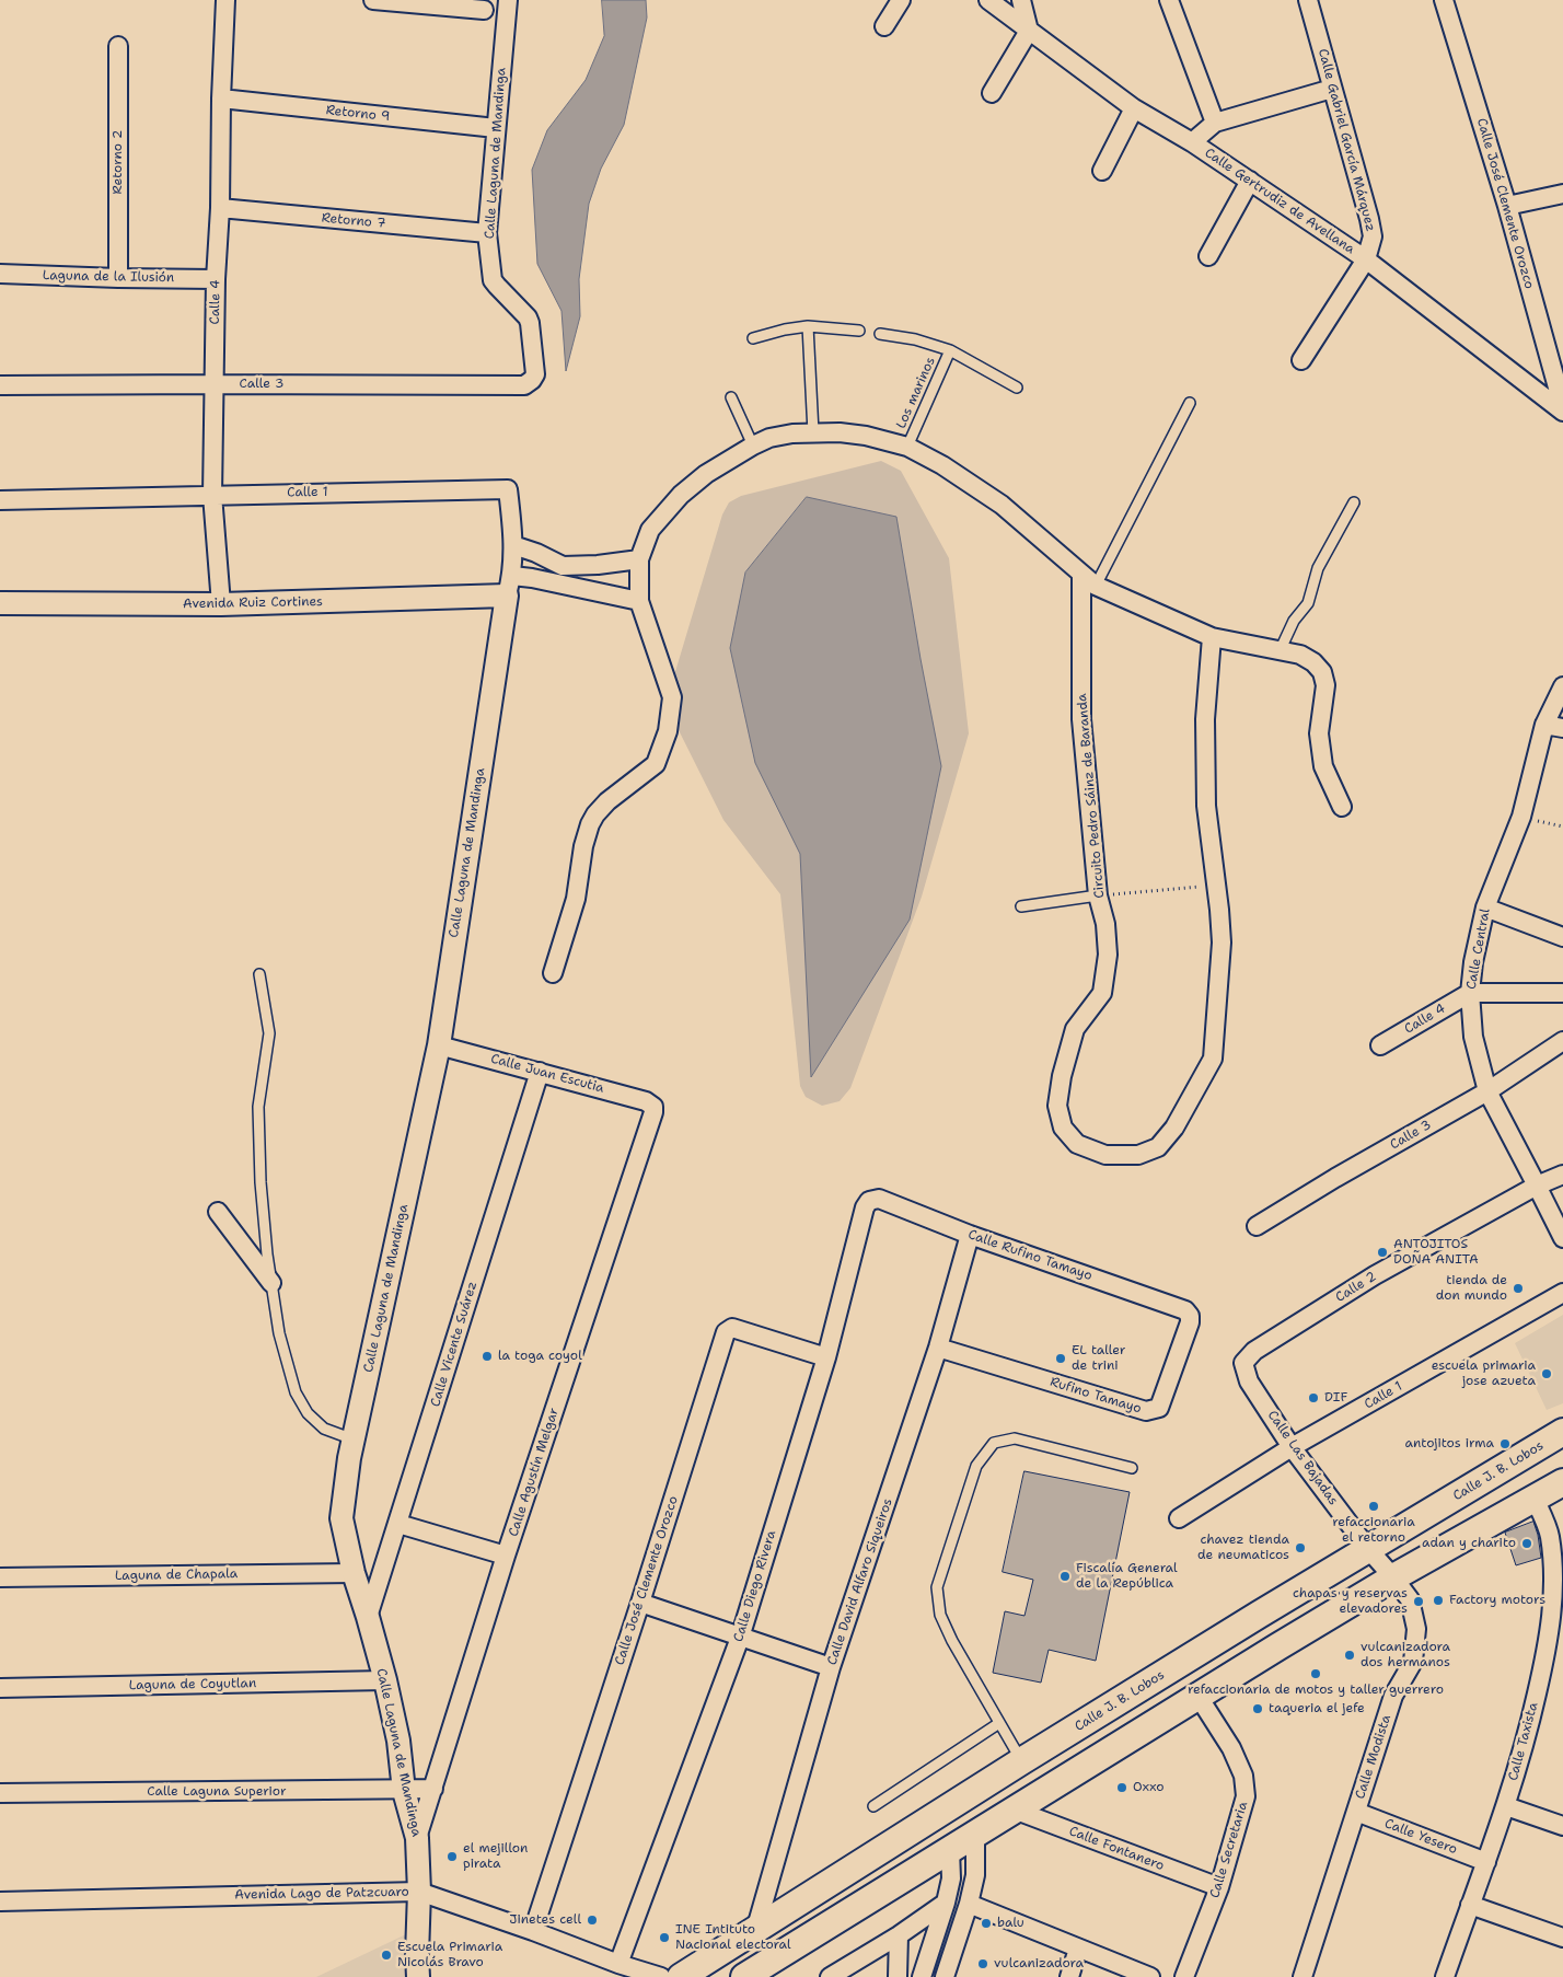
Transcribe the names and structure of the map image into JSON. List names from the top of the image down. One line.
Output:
{"streets":{"main road":["Calle J. B. Lobos"],"street":["Retorno 9","Calle Gabriel García Márquez","Calle Laguna de Mandinga","Retorno 2","Calle Gertrudiz de Avellana","Calle José Clemente Orozco","Retorno 7","Laguna de la Ilusión","Calle 4","Calle 3","Calle 1","Avenida Ruiz Cortines","Circuito Pedro Sáinz de Baranda","Calle Central","Calle Juan Escutia","Calle Rufino Tamayo","Calle 2","Calle Vicente Suárez","Rufino Tamayo","Calle Las Bajadas","Calle Agustín Melgar","Laguna de Chapala","Calle David Alfaro Siqueiros","Calle Diego Rivera","Laguna de Coyutlan","Calle Taxista","Calle Modista","Calle Laguna Superior","Calle Yesero","Calle Fontanero","Calle Secretaria","Avenida Lago de Patzcuaro"],"lane":["Los marinos"]},"crossings":[["Retorno 9","Calle Laguna de Mandinga"],["Retorno 9","Calle 4"],["Calle Gabriel García Márquez","Calle Gertrudiz de Avellana"],["Calle Laguna de Mandinga","Retorno 7"],["Calle Laguna de Mandinga","Calle 3"],["Calle Laguna de Mandinga","Calle 1"],["Calle Laguna de Mandinga","Avenida Ruiz Cortines"],["Calle Laguna de Mandinga","Calle Juan Escutia"],["Calle Laguna de Mandinga","Calle Vicente Suárez"],["Calle Laguna de Mandinga","Calle Agustín Melgar"],["Calle Laguna de Mandinga","Laguna de Chapala"],["Calle Laguna de Mandinga","Laguna de Coyutlan"],["Calle Laguna de Mandinga","Calle Laguna Superior"],["Calle Laguna de Mandinga","Avenida Lago de Patzcuaro"],["Retorno 2","Laguna de la Ilusión"],["Calle José Clemente Orozco","Calle Diego Rivera"],["Calle José Clemente Orozco","Avenida Lago de Patzcuaro"],["Retorno 7","Calle 4"],["Laguna de la Ilusión","Calle 4"],["Calle 4","Calle 3"],["Calle 4","Calle 1"],["Calle 4","Avenida Ruiz Cortines"],["Calle 4","Calle Central"],["Calle 3","Calle Central"],["Calle 1","Avenida Ruiz Cortines"],["Calle 1","Calle Las Bajadas"],["Calle Central","Calle 2"],["Calle Juan Escutia","Calle Vicente Suárez"],["Calle Juan Escutia","Calle Agustín Melgar"],["Calle Rufino Tamayo","Rufino Tamayo"],["Calle Rufino Tamayo","Calle David Alfaro Siqueiros"],["Calle Rufino Tamayo","Calle Diego Rivera"],["Calle 2","Calle Las Bajadas"],["Rufino Tamayo","Calle David Alfaro Siqueiros"],["Calle Las Bajadas","Calle J. B. Lobos"],["Calle Las Bajadas","Calle Modista"],["Calle J. B. Lobos","Calle David Alfaro Siqueiros"],["Calle J. B. Lobos","Calle Modista"],["Calle Agustín Melgar","Calle Laguna Superior"],["Calle Diego Rivera","Avenida Lago de Patzcuaro"],["Calle Taxista","Calle Yesero"],["Calle Modista","Calle Yesero"],["Calle Fontanero","Calle Secretaria"]],"places":["ANTOJITOS DOÑA ANITA","tienda de don mundo","la toga coyol","EL taller de trini","escuela primaria jose azueta","DIF","antojitos irma","refaccionaria el retorno","adan y charito","chavez tienda de neumaticos","Fiscalía General de la República","Factory motors","chapas y reservas elevadores","vulcanizadora dos hermanos","refaccionaria de motos y taller guerrero","taqueria el jefe","Oxxo","el mejillon pirata","Jinetes cell","balu","INE Intituto Nacional electoral","Escuela Primaria Nicolás Bravo","vulcanizadora"]}
